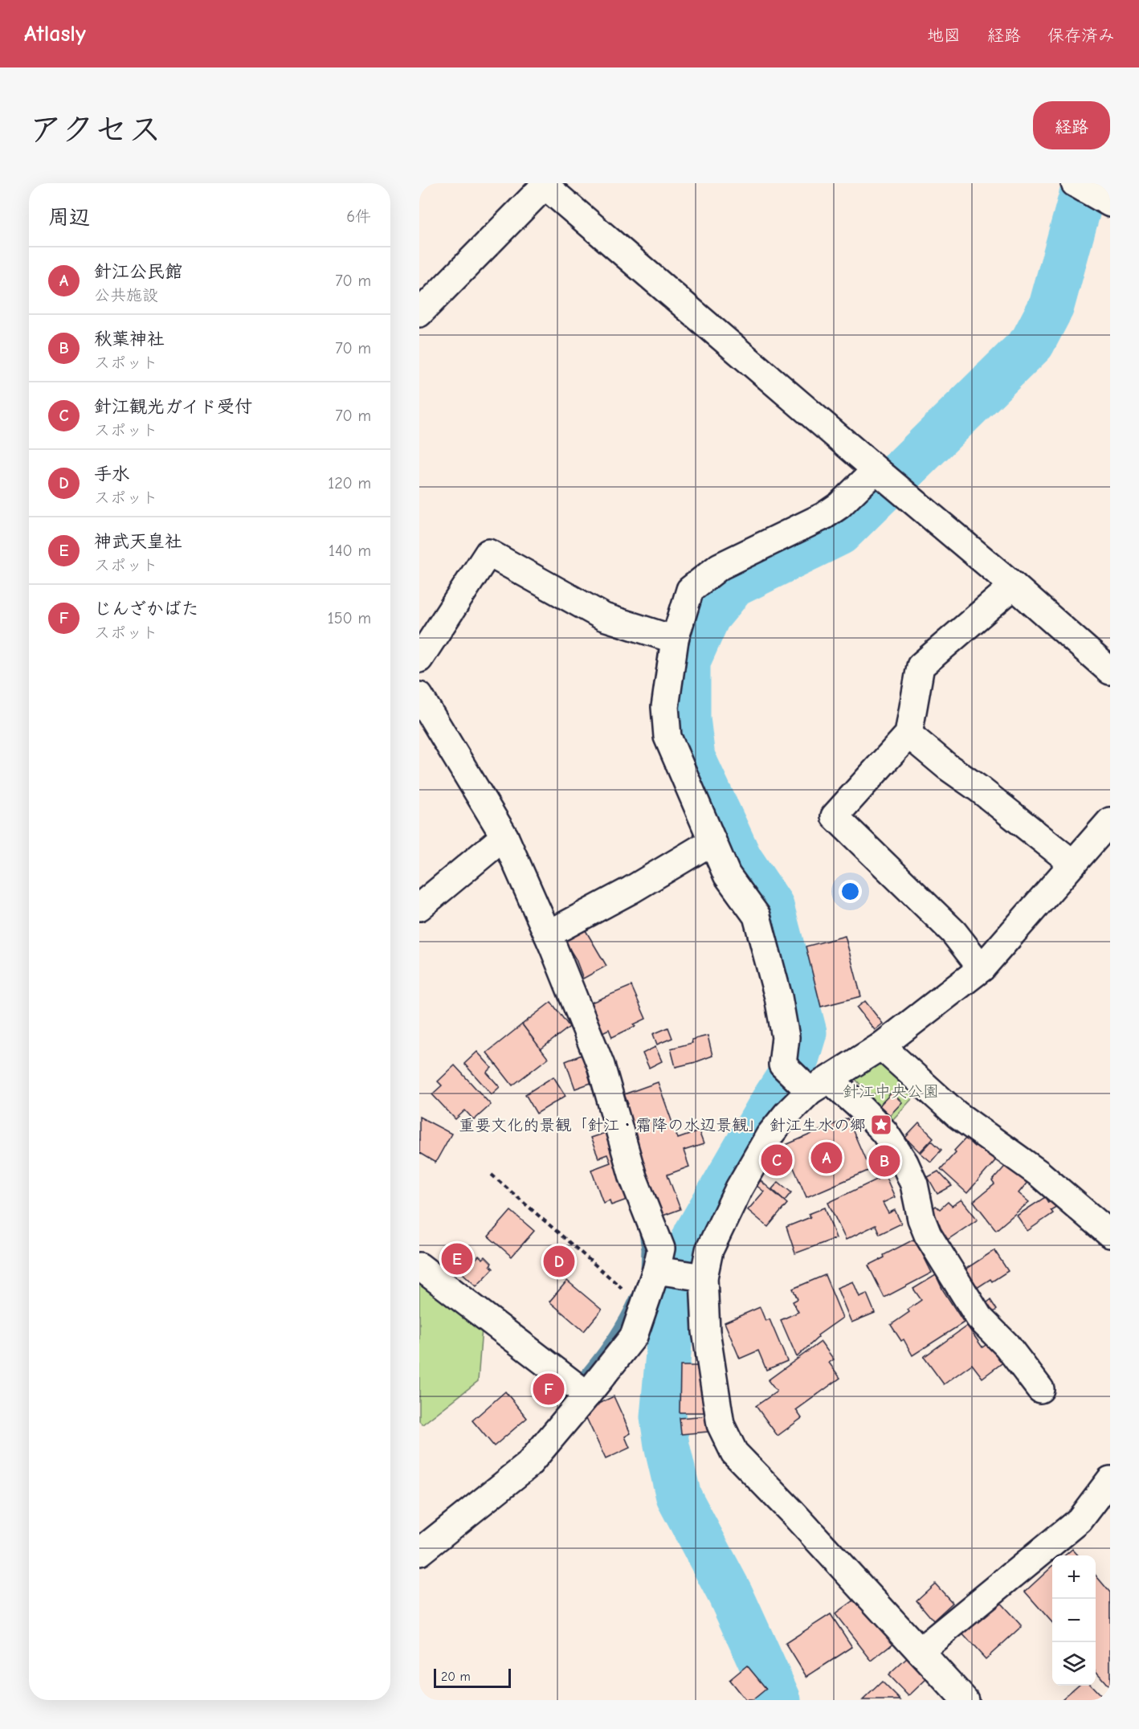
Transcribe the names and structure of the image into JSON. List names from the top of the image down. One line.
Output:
{"parks":["針江中央公園"],"places":{"place":["重要文化的景観「針江・霜降の水辺景観」 針江生水の郷"]},"scale_bar":"20 m","page":{"header":"Atlasly","nav":["地図","経路","保存済み"],"title":"アクセス","buttons":"経路","heading":["周辺","6件"],"list":[{"mark":"A","name":"針江公民館","note":"公共施設","value":"70 m"},{"mark":"B","name":"秋葉神社","note":"スポット","value":"70 m"},{"mark":"C","name":"針江観光ガイド受付","note":"スポット","value":"70 m"},{"mark":"D","name":"手水","note":"スポット","value":"120 m"},{"mark":"E","name":"神武天皇社","note":"スポット","value":"140 m"},{"mark":"F","name":"じんざかばた","note":"スポット","value":"150 m"}],"pins":["A","C","B","E","D","F"],"map_buttons":["+","−"],"scale":"20 m"}}
